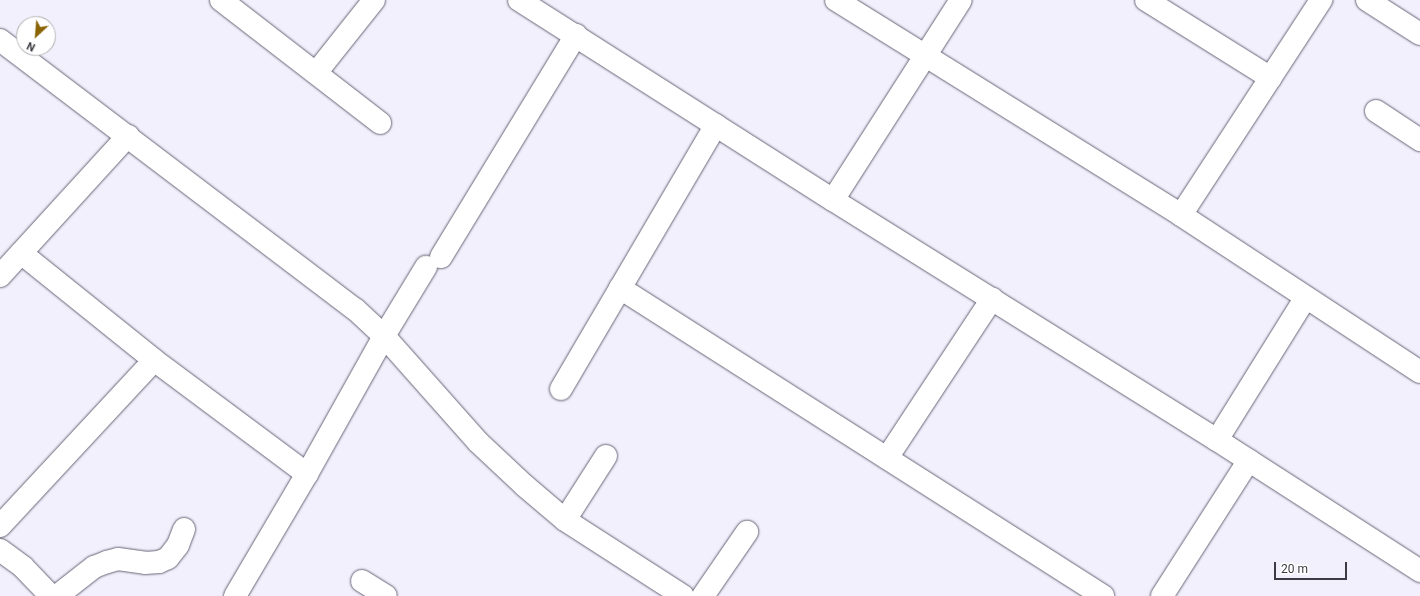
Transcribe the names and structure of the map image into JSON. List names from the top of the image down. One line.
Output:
{"scale_bar":"20 m","north":"bottom left"}
